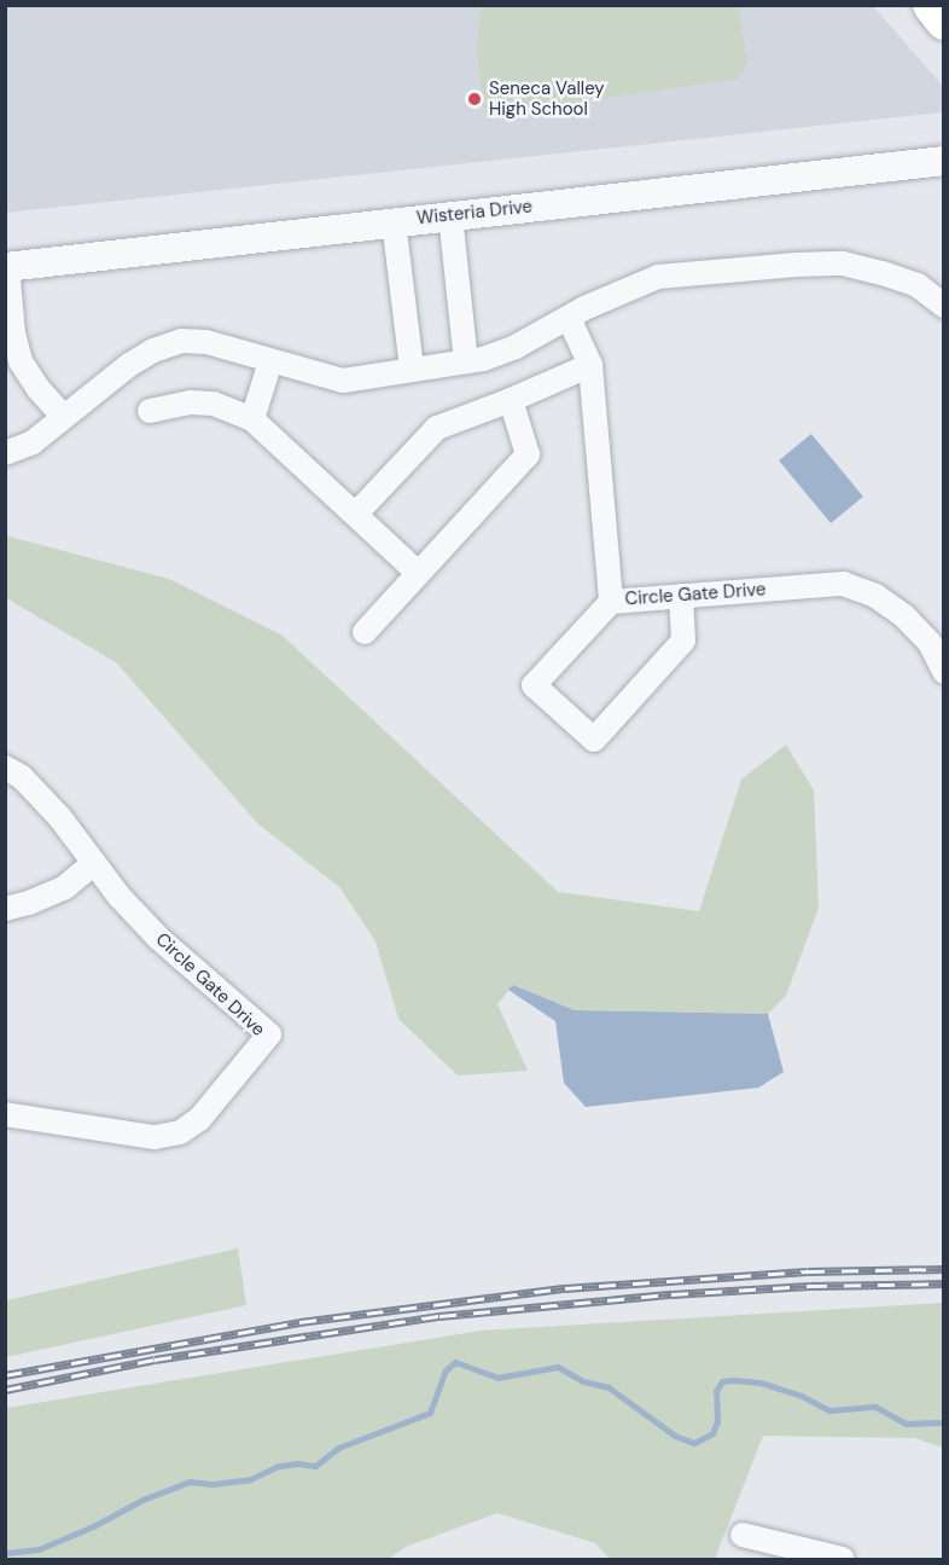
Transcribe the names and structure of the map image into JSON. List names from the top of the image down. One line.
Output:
{"streets":{"street":["Wisteria Drive","Circle Gate Drive"]},"places":["Seneca Valley High School"]}
